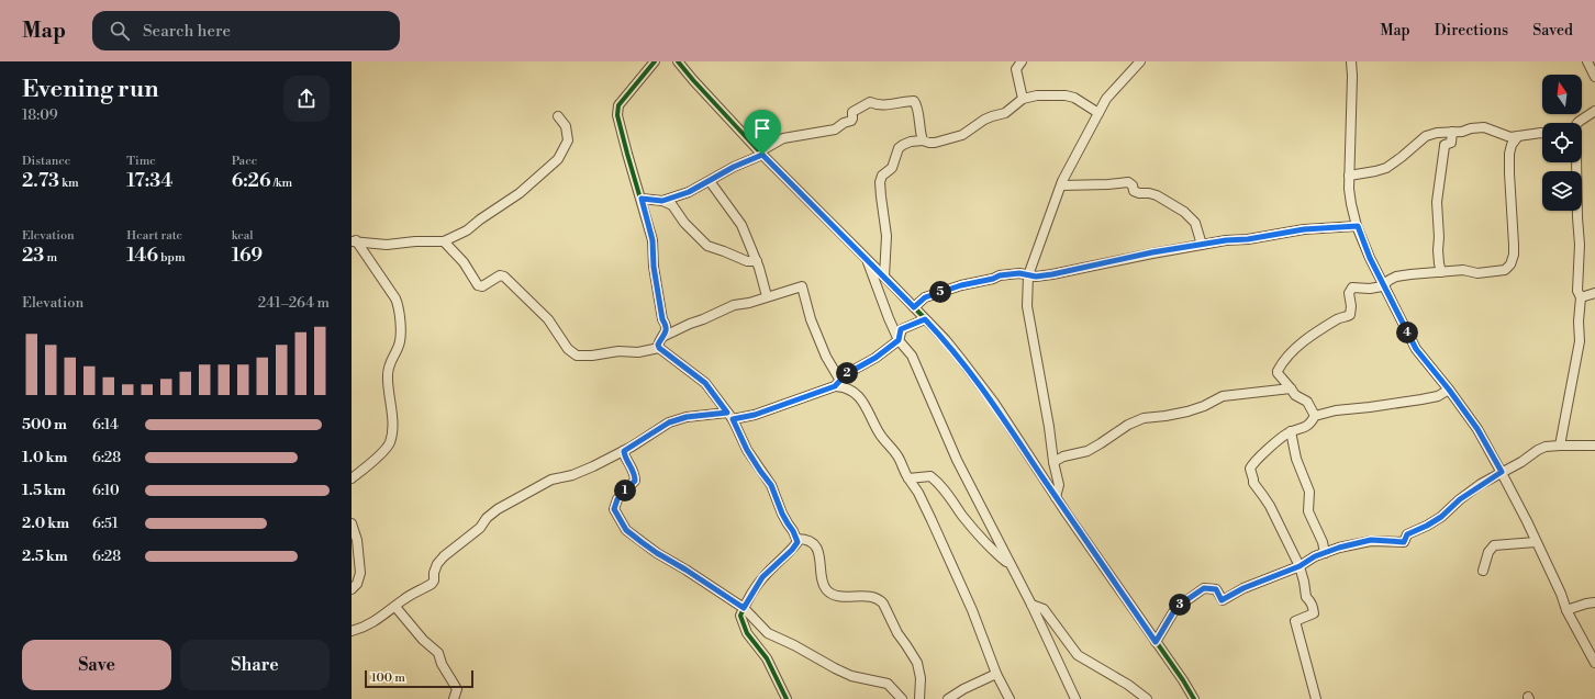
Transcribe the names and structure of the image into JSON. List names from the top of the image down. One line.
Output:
{"scale_bar":"100 m","north":"top","page":{"header":"Map","search":"Search here","nav":["Map","Directions","Saved"],"heading":["Evening run","18:09"],"stats":[["Distance","2.73 km"],["Time","17:34"],["Pace","6:26 /km"],["Elevation","23 m"],["Heart rate","146 bpm"],["kcal","169"]],"pins":["5","4","2","1","3"],"chart":["Elevation","241–264 m"],"list":[{"name":"500 m","note":"6:14"},{"name":"1.0 km","note":"6:28"},{"name":"1.5 km","note":"6:10"},{"name":"2.0 km","note":"6:51"},{"name":"2.5 km","note":"6:28"}],"buttons":["Save","Share"],"scale":"100 m"}}
